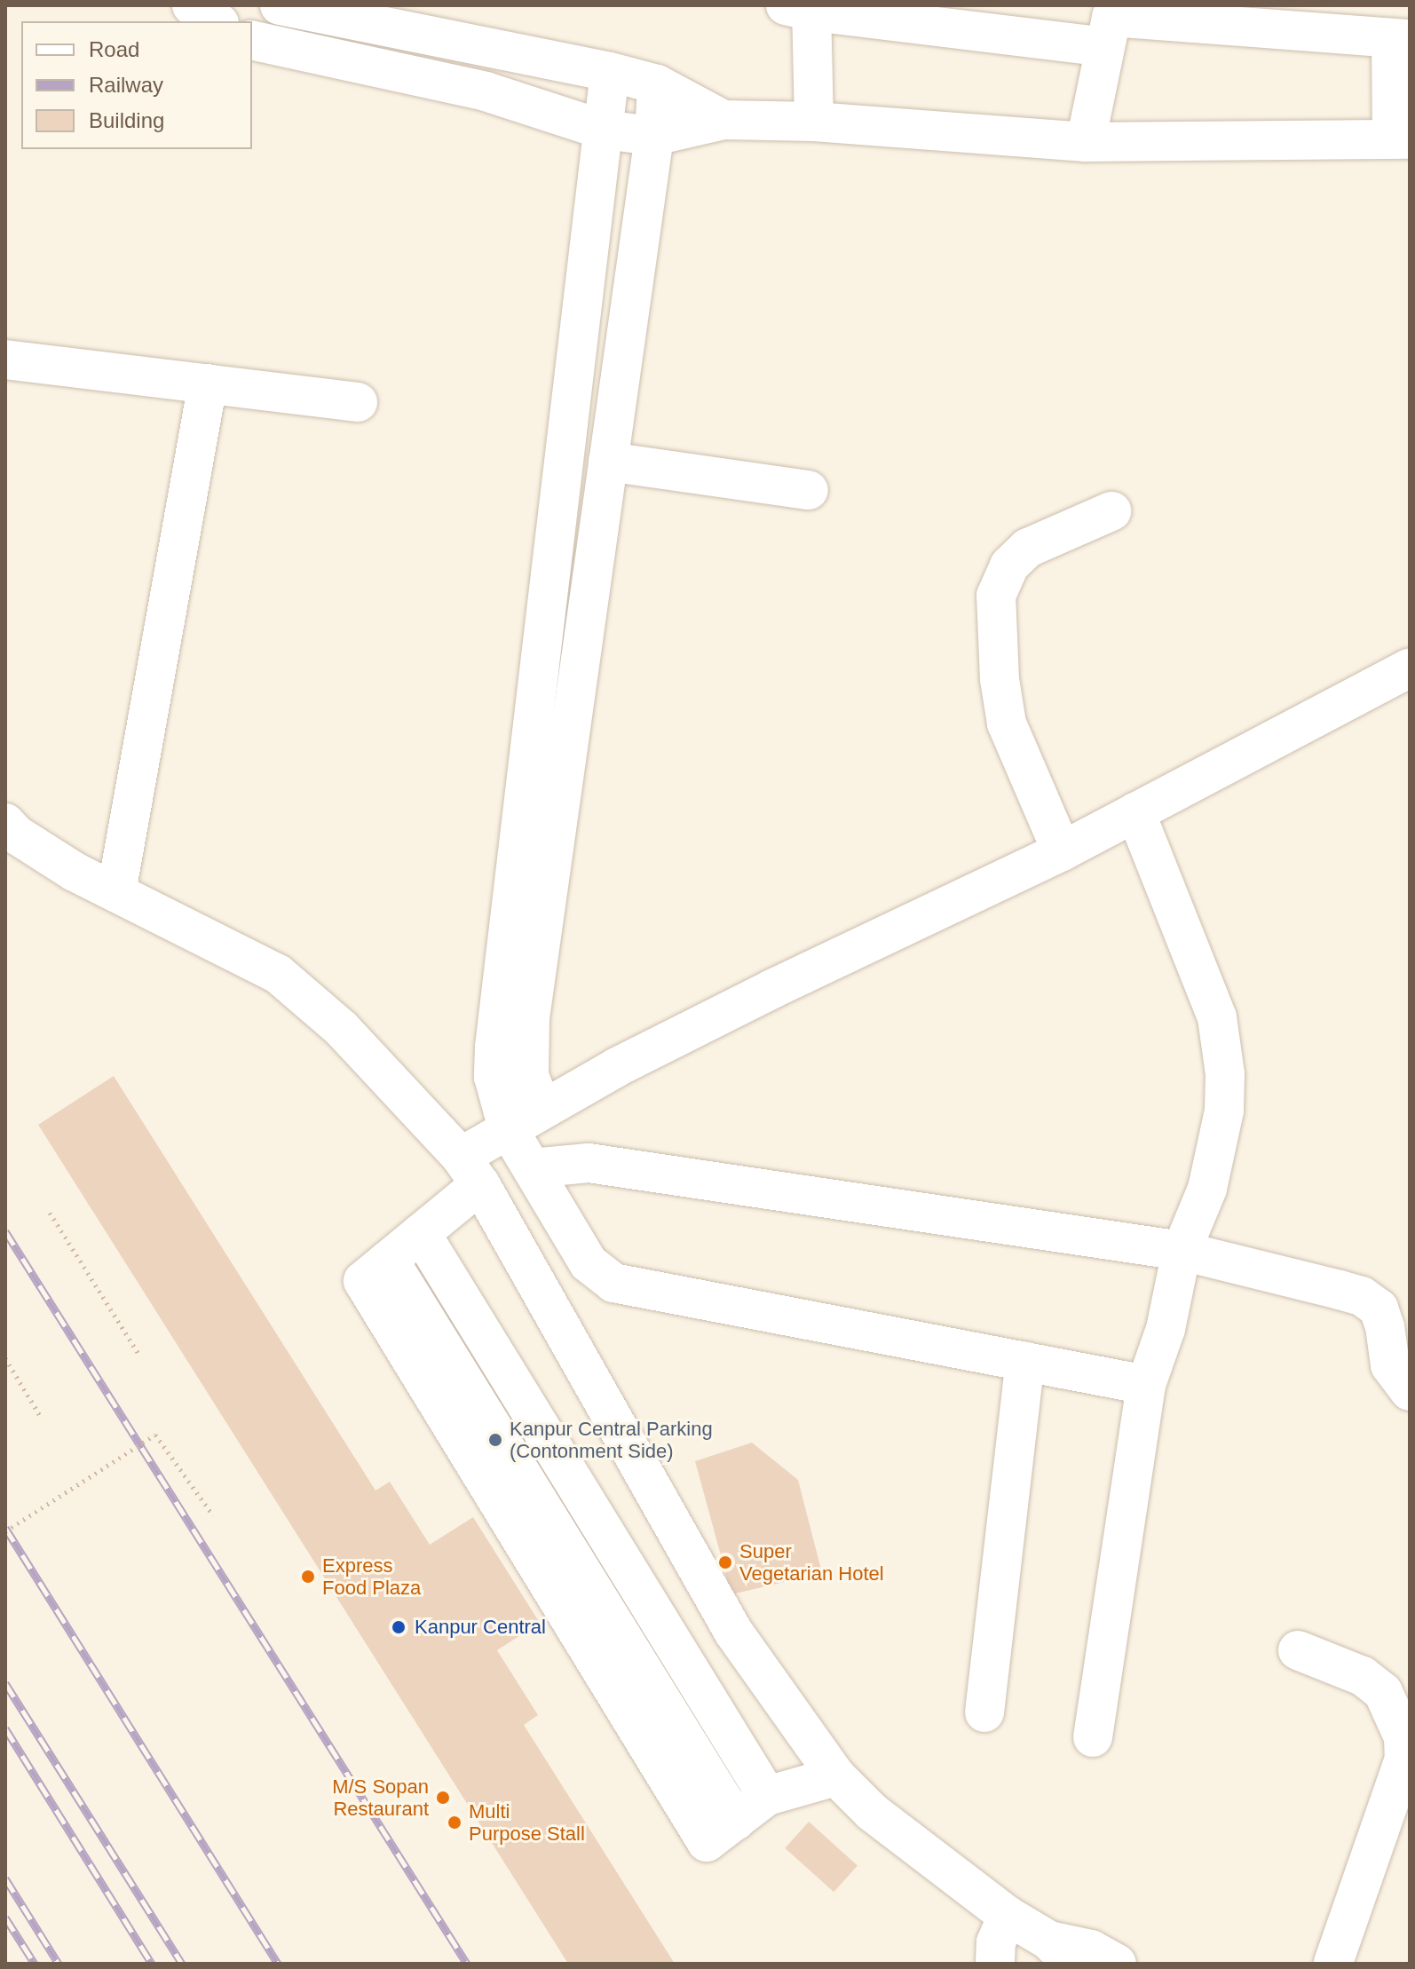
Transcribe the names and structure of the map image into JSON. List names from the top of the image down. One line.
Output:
{"places":["Kanpur Central Parking (Contonment Side)","Super Vegetarian Hotel","Express Food Plaza","Kanpur Central","M/S Sopan Restaurant","Multi Purpose Stall"],"legend":["Road","Railway","Building"]}
